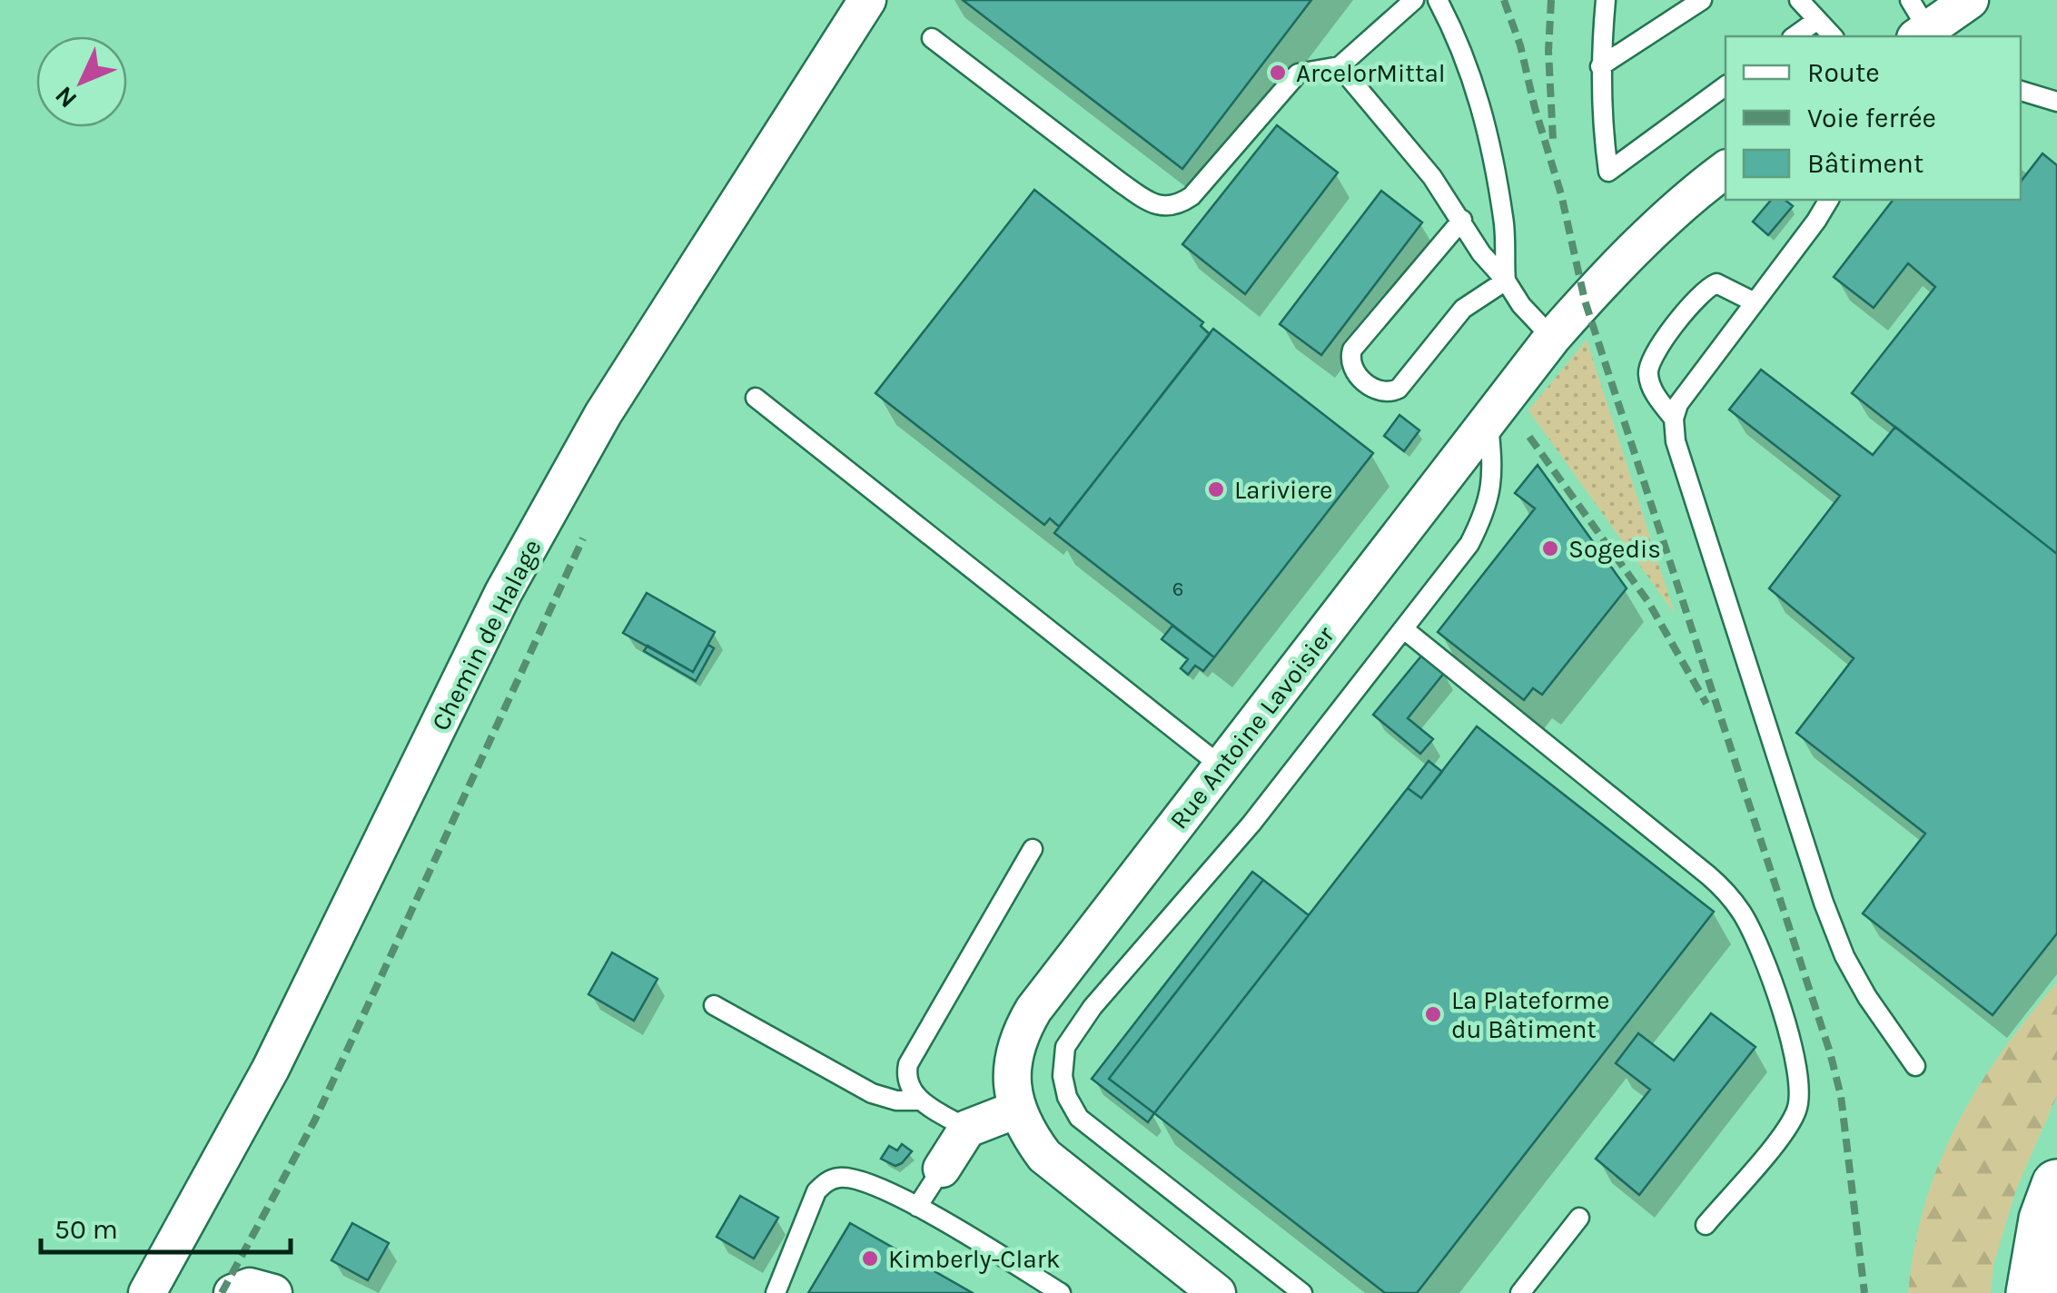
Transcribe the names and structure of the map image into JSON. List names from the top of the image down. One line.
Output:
{"streets":{"street":["Chemin de Halage","Rue Antoine Lavoisier"]},"places":["ArcelorMittal","Lariviere","Sogedis","La Plateforme du Bâtiment","Kimberly-Clark"],"house_numbers":["6"],"legend":["Route","Voie ferrée","Bâtiment"],"scale_bar":"50 m","north":"bottom left"}
